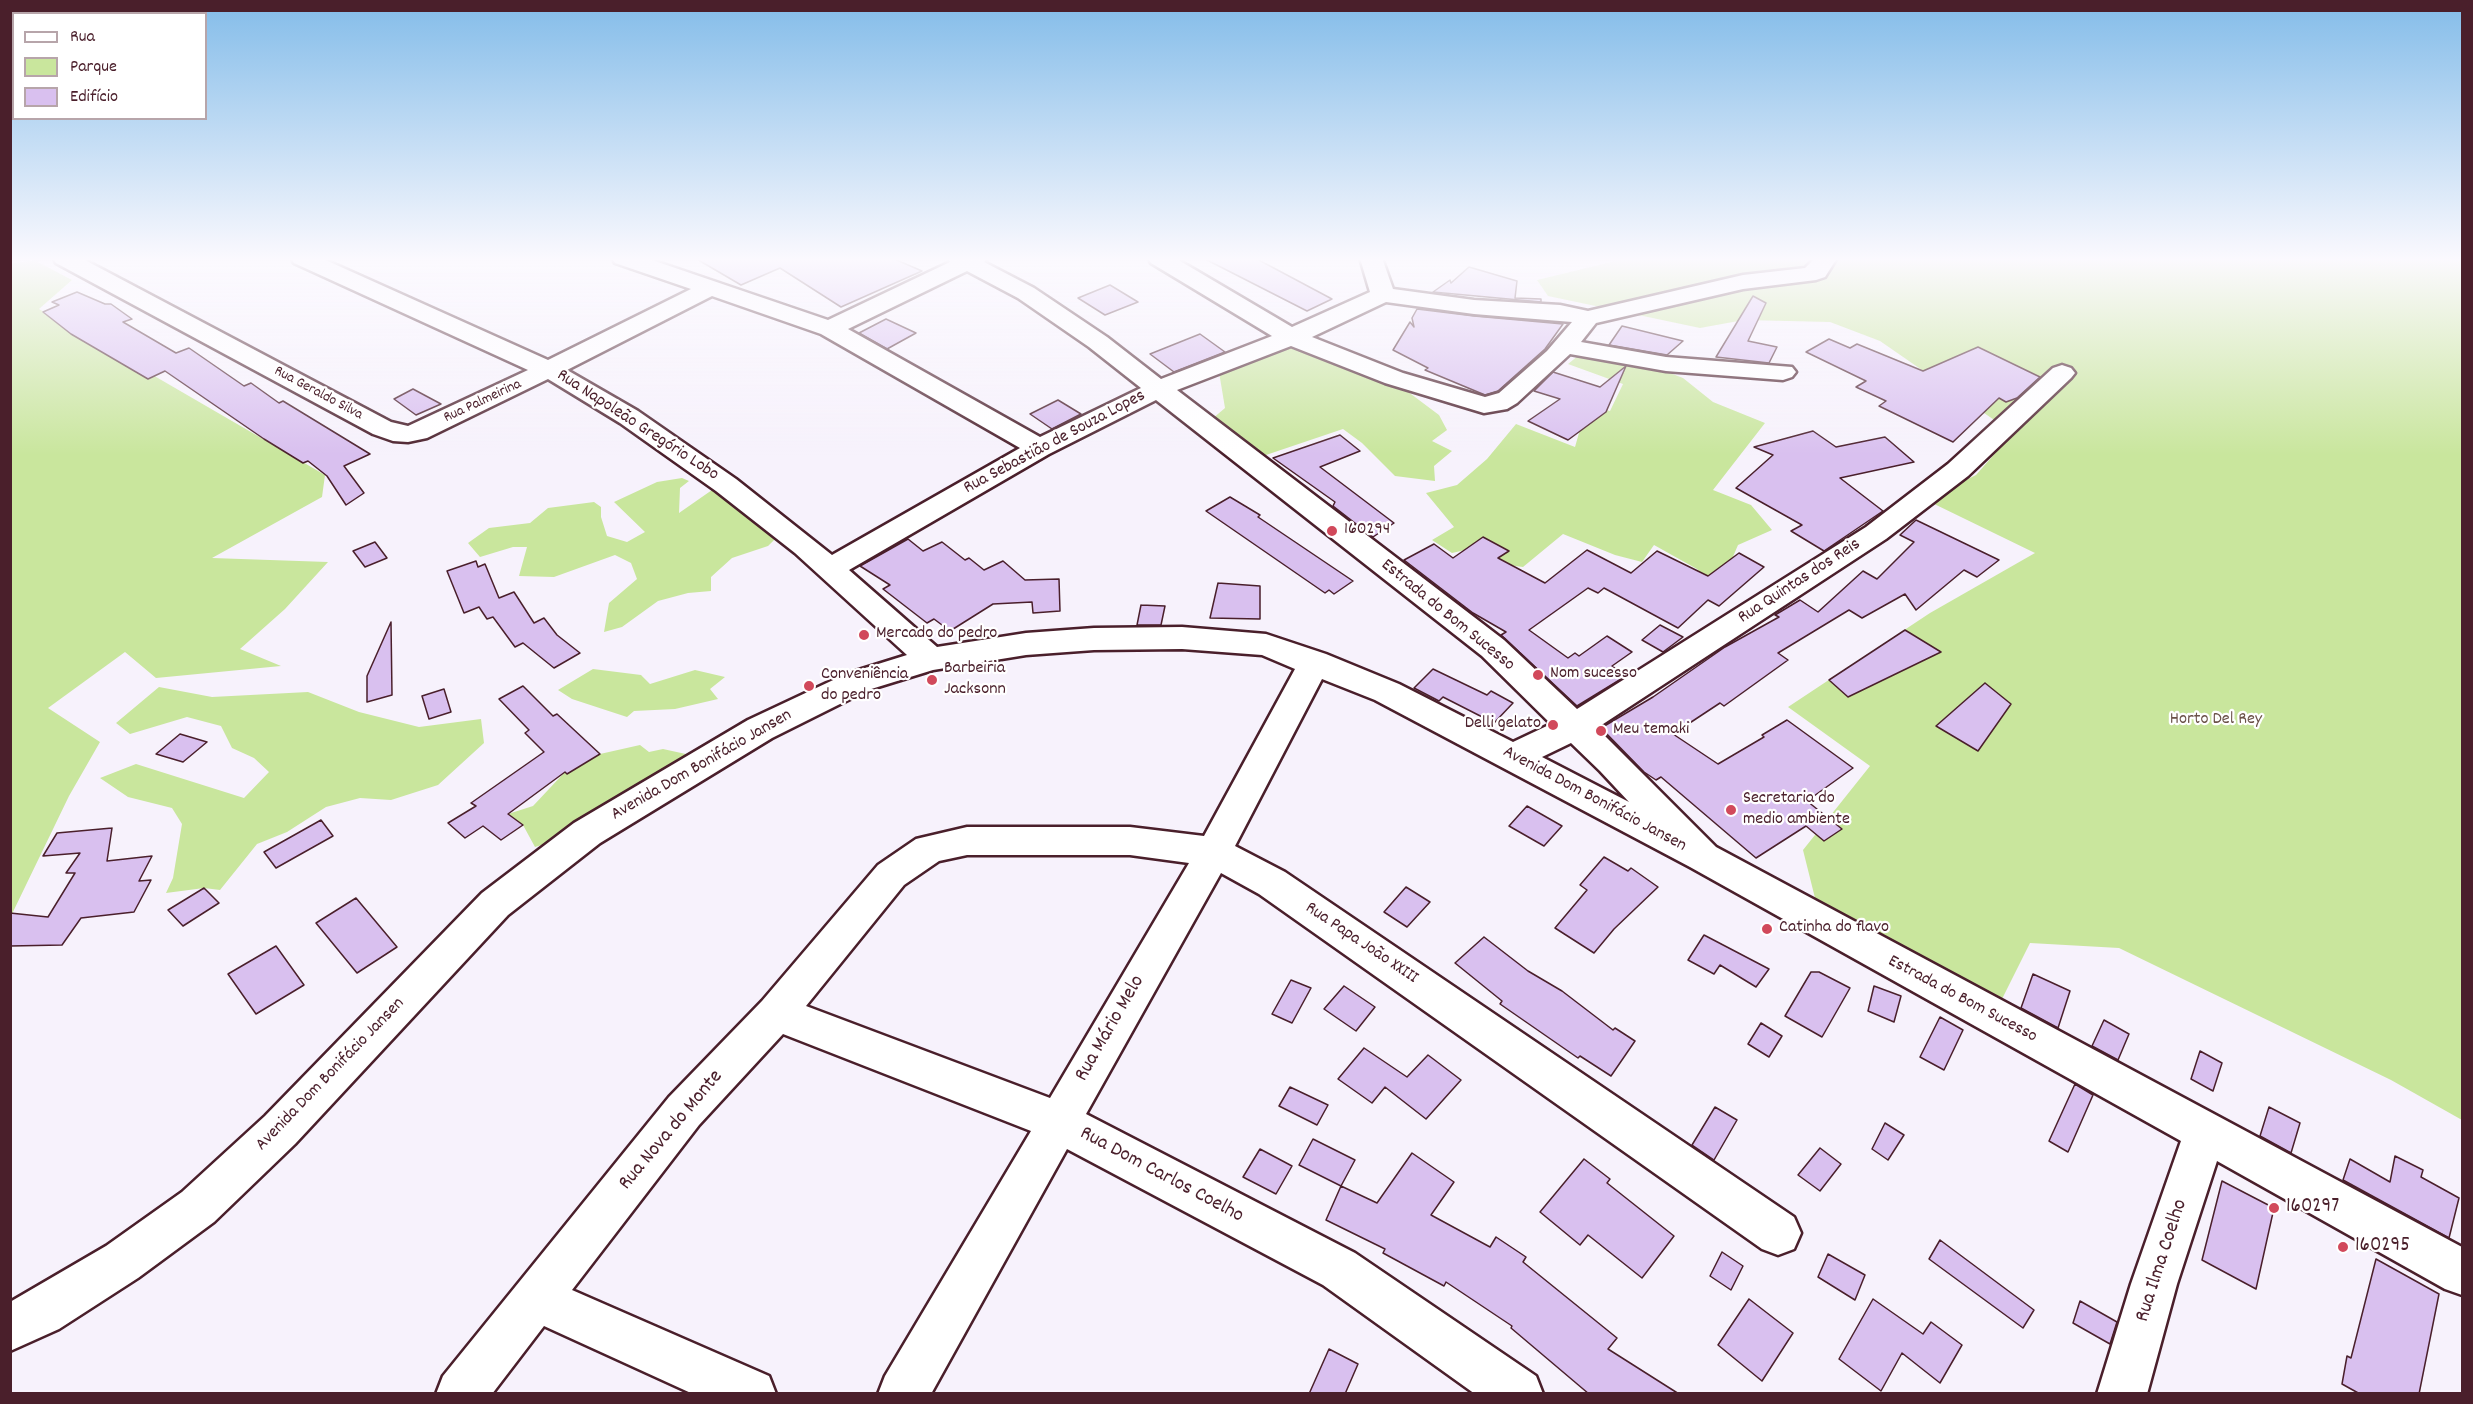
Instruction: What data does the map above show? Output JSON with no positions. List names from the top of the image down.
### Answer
{
  "streets": {
    "street": [
      "Rua Geraldo Silva",
      "Rua Palmeirina",
      "Rua Napoleão Gregório Lobo",
      "Rua Sebastião de Souza Lopes",
      "Rua Quintas dos Reis",
      "Estrada do Bom Sucesso",
      "Avenida Dom Bonifácio Jansen",
      "Rua Papa João XXIII",
      "Rua Mário Melo",
      "Rua Nova do Monte",
      "Rua Dom Carlos Coelho",
      "Rua Ilma Coelho"
    ]
  },
  "crossings": [
    ["Rua Geraldo Silva", "Rua Palmeirina"],
    ["Rua Palmeirina", "Rua Napoleão Gregório Lobo"],
    ["Rua Napoleão Gregório Lobo", "Rua Sebastião de Souza Lopes"],
    ["Rua Napoleão Gregório Lobo", "Avenida Dom Bonifácio Jansen"],
    ["Rua Sebastião de Souza Lopes", "Estrada do Bom Sucesso"],
    ["Rua Quintas dos Reis", "Estrada do Bom Sucesso"],
    ["Rua Quintas dos Reis", "Avenida Dom Bonifácio Jansen"],
    ["Estrada do Bom Sucesso", "Avenida Dom Bonifácio Jansen"],
    ["Estrada do Bom Sucesso", "Rua Ilma Coelho"],
    ["Avenida Dom Bonifácio Jansen", "Rua Mário Melo"],
    ["Rua Papa João XXIII", "Rua Mário Melo"],
    ["Rua Papa João XXIII", "Rua Nova do Monte"],
    ["Rua Mário Melo", "Rua Dom Carlos Coelho"],
    ["Rua Nova do Monte", "Rua Dom Carlos Coelho"]
  ],
  "parks": ["Horto Del Rey"],
  "places": [
    "160294",
    "Mercado do pedro",
    "Nom sucesso",
    "Barbeiria Jacksonn",
    "Conveniência do pedro",
    "Delli gelato",
    "Meu temaki",
    "Secretaria do medio ambiente",
    "Catinha do flavo",
    "160297",
    "160295"
  ],
  "legend": ["Rua", "Parque", "Edifício"]
}
